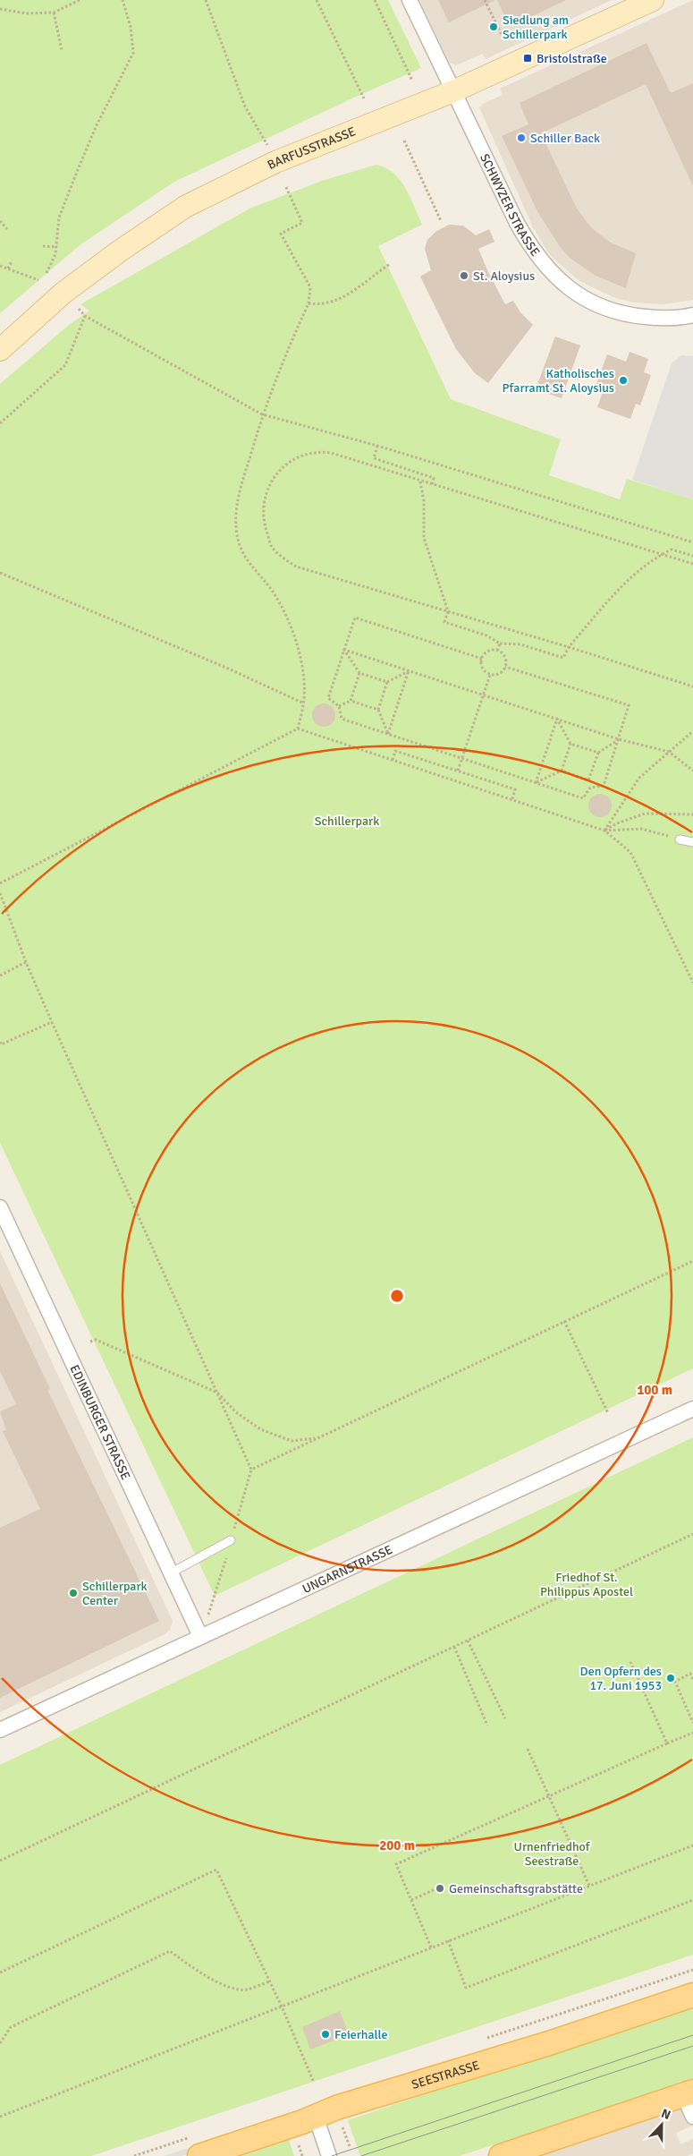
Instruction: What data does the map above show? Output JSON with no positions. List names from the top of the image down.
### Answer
{
  "streets": {
    "main road": ["BARFUSSTRASSE", "SEESTRASSE"],
    "street": ["SCHWYZER STRASSE", "EDINBURGER STRASSE", "UNGARNSTRASSE"]
  },
  "crossings": [
    ["BARFUSSTRASSE", "SCHWYZER STRASSE"],
    ["EDINBURGER STRASSE", "UNGARNSTRASSE"]
  ],
  "parks": ["Schillerpark", "Friedhof St. Philippus Apostel", "Urnenfriedhof Seestraße"],
  "places": {
    "other": [
      "Siedlung am Schillerpark",
      "Schiller Back",
      "St. Aloysius",
      "Katholisches Pfarramt St. Aloysius",
      "Schillerpark Center",
      "Den Opfern des 17. Juni 1953",
      "Gemeinschaftsgrabstätte",
      "Feierhalle"
    ],
    "transit": ["Bristolstraße"]
  },
  "north": "top",
  "rings": ["100 m", "200 m"]
}
